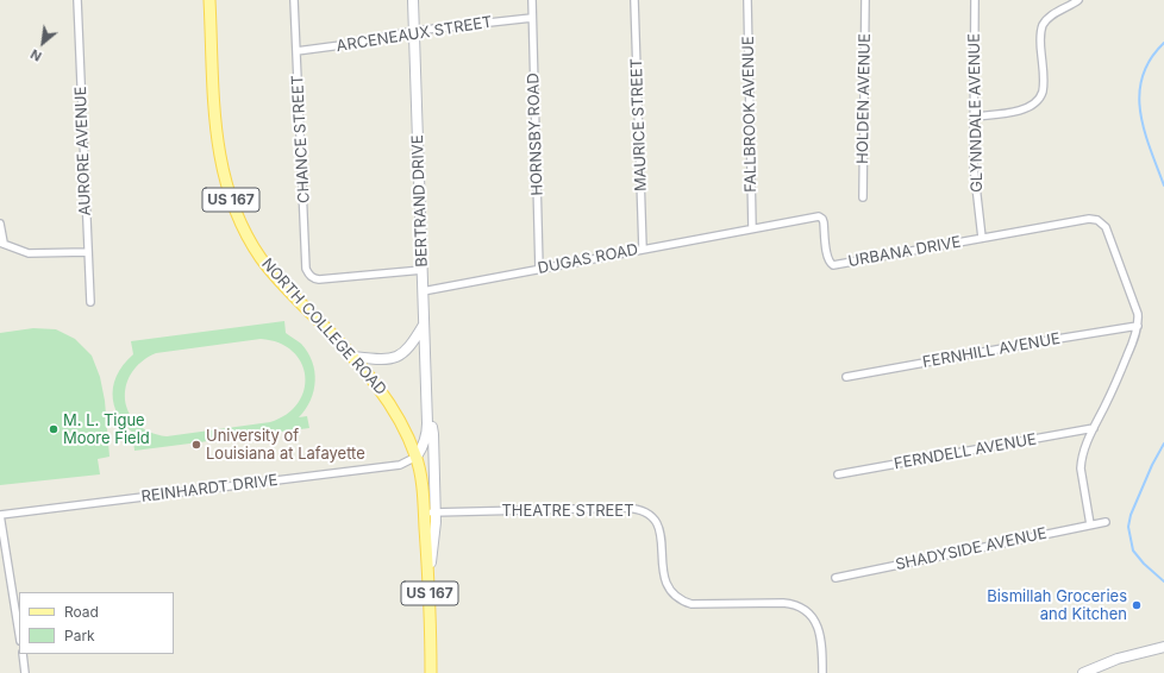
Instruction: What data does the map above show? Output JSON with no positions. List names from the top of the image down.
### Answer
{
  "streets": {
    "main road": ["US 167", "BERTRAND DRIVE", "NORTH COLLEGE ROAD"],
    "street": [
      "ARCENEAUX STREET",
      "HOLDEN AVENUE",
      "GLYNNDALE AVENUE",
      "FALLBROOK AVENUE",
      "MAURICE STREET",
      "HORNSBY ROAD",
      "CHANCE STREET",
      "AURORE AVENUE",
      "URBANA DRIVE",
      "DUGAS ROAD",
      "FERNHILL AVENUE",
      "FERNDELL AVENUE",
      "REINHARDT DRIVE",
      "THEATRE STREET",
      "SHADYSIDE AVENUE"
    ]
  },
  "crossings": [
    ["ARCENEAUX STREET", "HORNSBY ROAD"],
    ["ARCENEAUX STREET", "CHANCE STREET"],
    ["ARCENEAUX STREET", "BERTRAND DRIVE"],
    ["GLYNNDALE AVENUE", "URBANA DRIVE"],
    ["FALLBROOK AVENUE", "URBANA DRIVE"],
    ["FALLBROOK AVENUE", "DUGAS ROAD"],
    ["MAURICE STREET", "DUGAS ROAD"],
    ["HORNSBY ROAD", "DUGAS ROAD"],
    ["CHANCE STREET", "BERTRAND DRIVE"],
    ["BERTRAND DRIVE", "DUGAS ROAD"],
    ["BERTRAND DRIVE", "NORTH COLLEGE ROAD"],
    ["BERTRAND DRIVE", "REINHARDT DRIVE"],
    ["BERTRAND DRIVE", "THEATRE STREET"],
    ["URBANA DRIVE", "DUGAS ROAD"],
    ["NORTH COLLEGE ROAD", "REINHARDT DRIVE"]
  ],
  "places": ["M. L. Tigue Moore Field", "University of Louisiana at Lafayette", "Bismillah Groceries and Kitchen"],
  "legend": ["Road", "Park"],
  "north": "bottom left"
}
